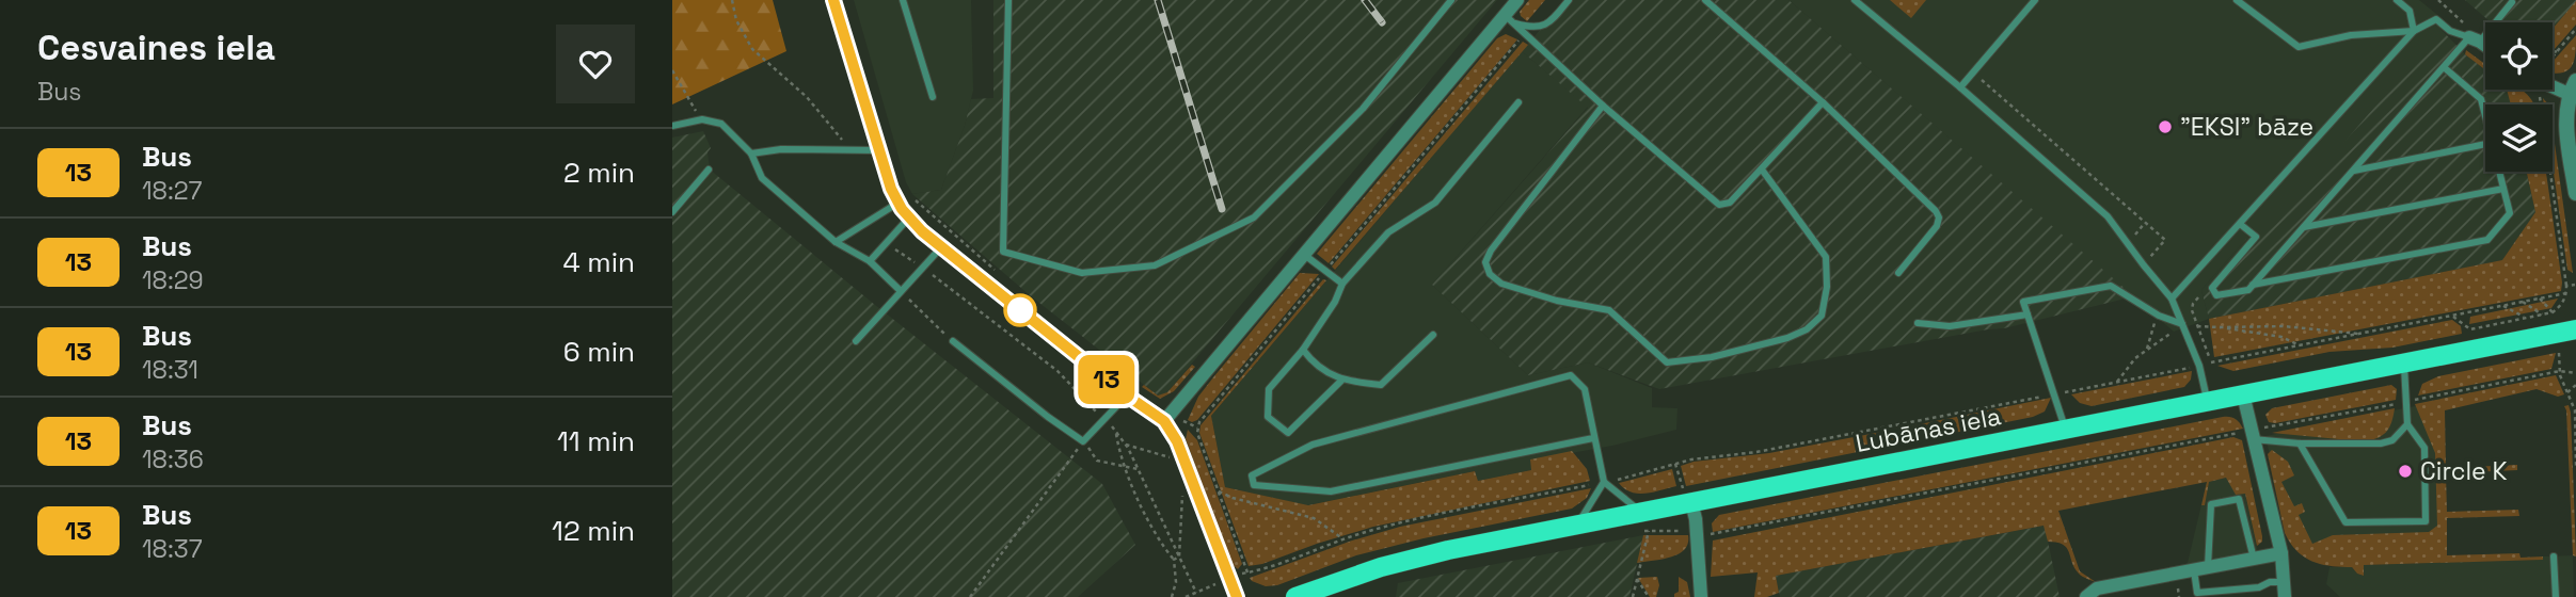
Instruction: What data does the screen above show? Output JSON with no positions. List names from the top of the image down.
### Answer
{
  "streets": {
    "main road": ["Lubānas iela"]
  },
  "places": ["\"EKSI\" bāze", "Circle K"],
  "lines": ["bus line 13"],
  "page": {
    "heading": ["Cesvaines iela", "Bus"],
    "on_map": "13",
    "list": [
      {
        "mark": "13",
        "name": "Bus",
        "note": "18:27",
        "value": "2 min"
      },
      {
        "mark": "13",
        "name": "Bus",
        "note": "18:29",
        "value": "4 min"
      },
      {
        "mark": "13",
        "name": "Bus",
        "note": "18:31",
        "value": "6 min"
      },
      {
        "mark": "13",
        "name": "Bus",
        "note": "18:36",
        "value": "11 min"
      },
      {
        "mark": "13",
        "name": "Bus",
        "note": "18:37",
        "value": "12 min"
      }
    ]
  }
}
